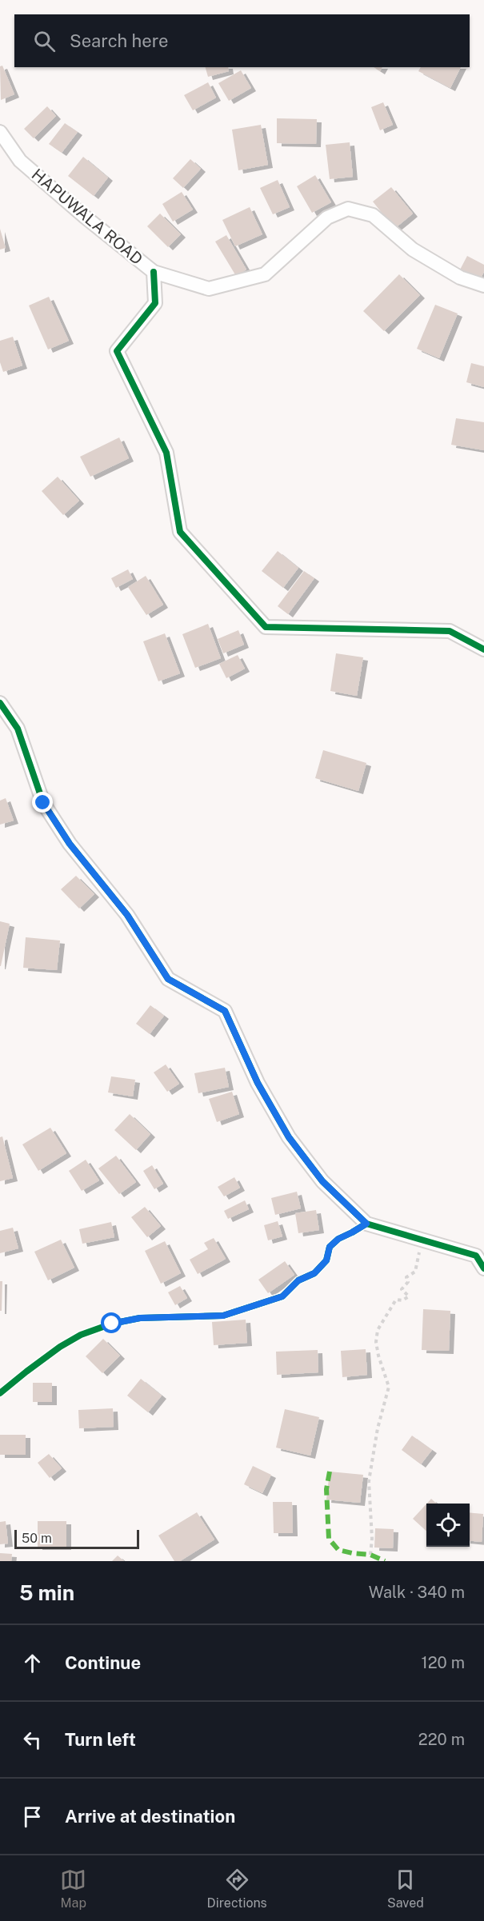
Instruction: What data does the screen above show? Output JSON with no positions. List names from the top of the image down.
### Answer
{
  "streets": {
    "street": ["HAPUWALA ROAD"]
  },
  "scale_bar": "50 m",
  "page": {
    "search": "Search here",
    "scale": "50 m",
    "heading": ["5 min", "Walk · 340 m"],
    "list": [
      ["Continue", "120 m"],
      ["Turn left", "220 m"],
      "Arrive at destination"
    ],
    "nav": ["Map", "Directions", "Saved"]
  }
}
